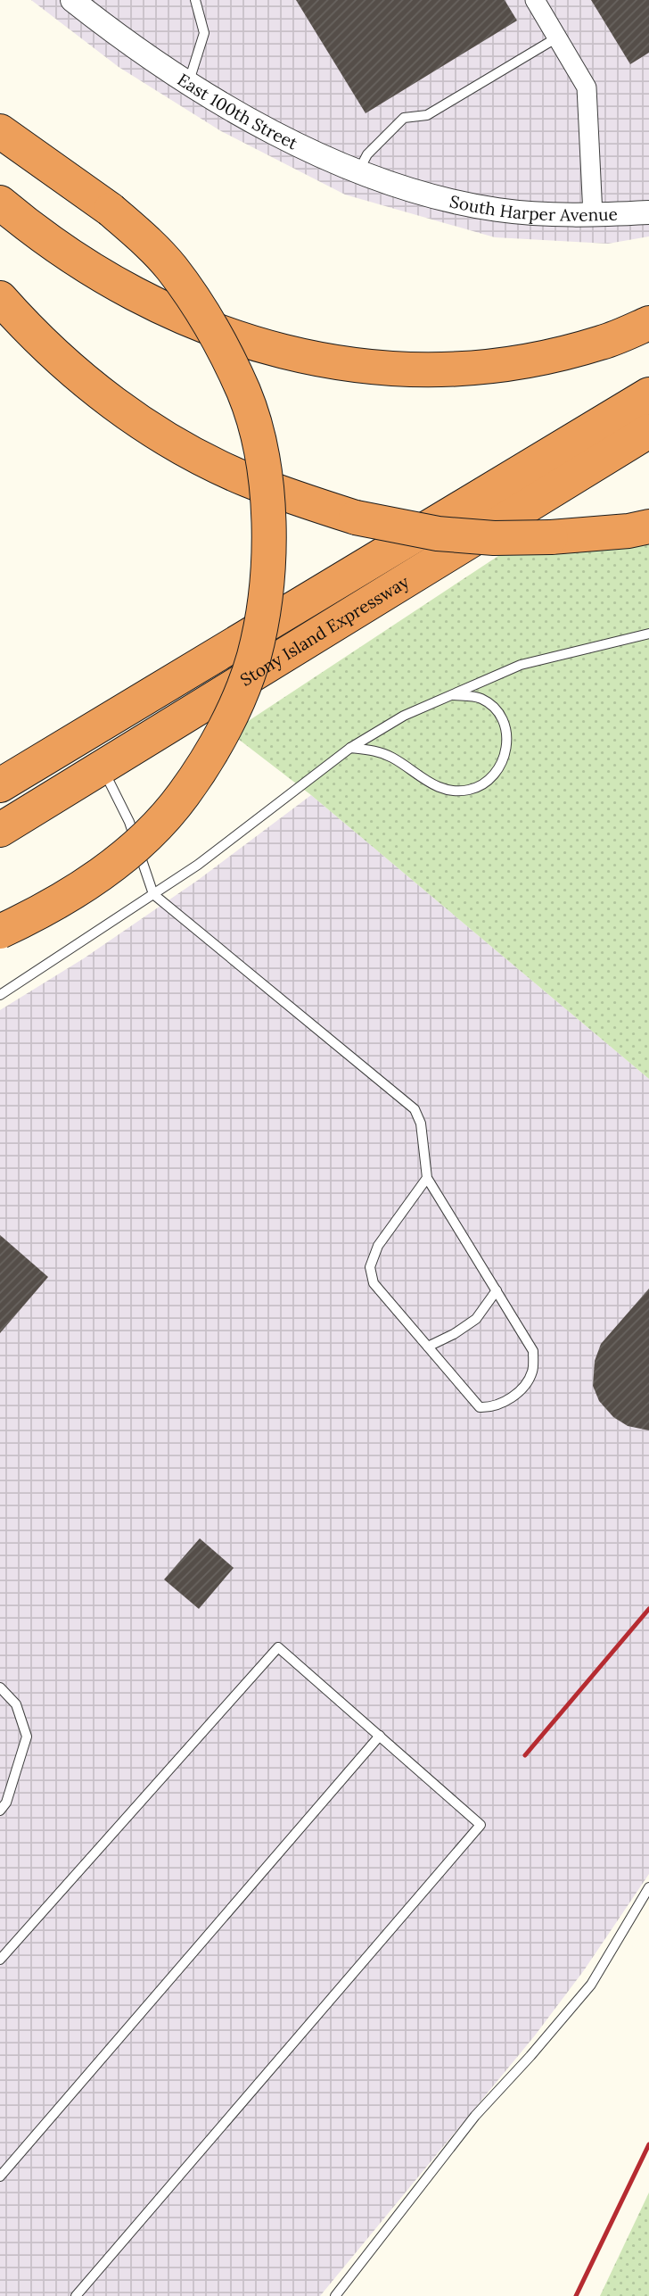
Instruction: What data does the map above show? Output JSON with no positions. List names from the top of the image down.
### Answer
{
  "streets": {
    "highway": ["Stony Island Expressway"],
    "street": ["East 100th Street", "South Harper Avenue"]
  },
  "crossings": [
    ["East 100th Street", "South Harper Avenue"]
  ]
}
